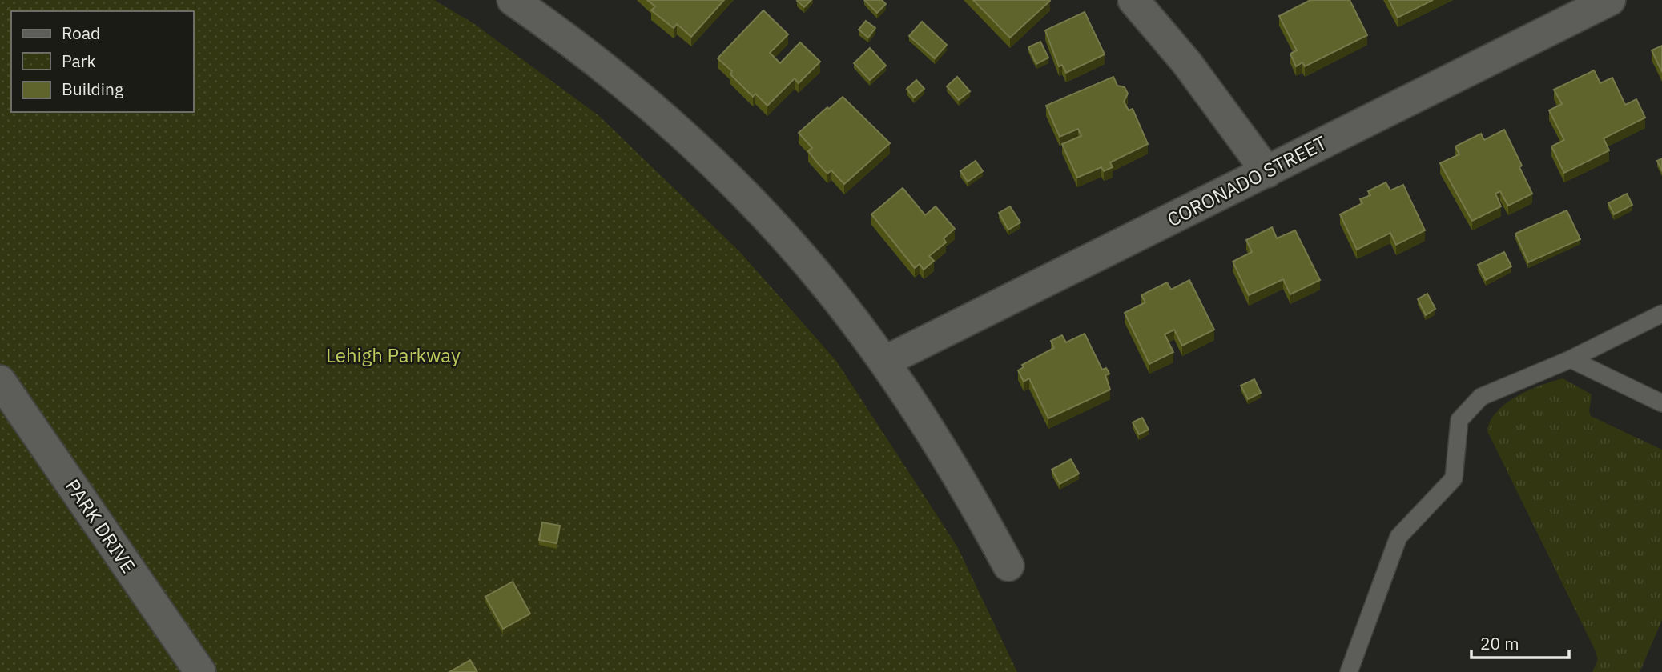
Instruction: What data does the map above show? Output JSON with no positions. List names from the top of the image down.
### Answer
{
  "streets": {
    "street": ["CORONADO STREET", "PARK DRIVE"]
  },
  "parks": ["Lehigh Parkway"],
  "legend": ["Road", "Park", "Building"],
  "scale_bar": "20 m"
}
